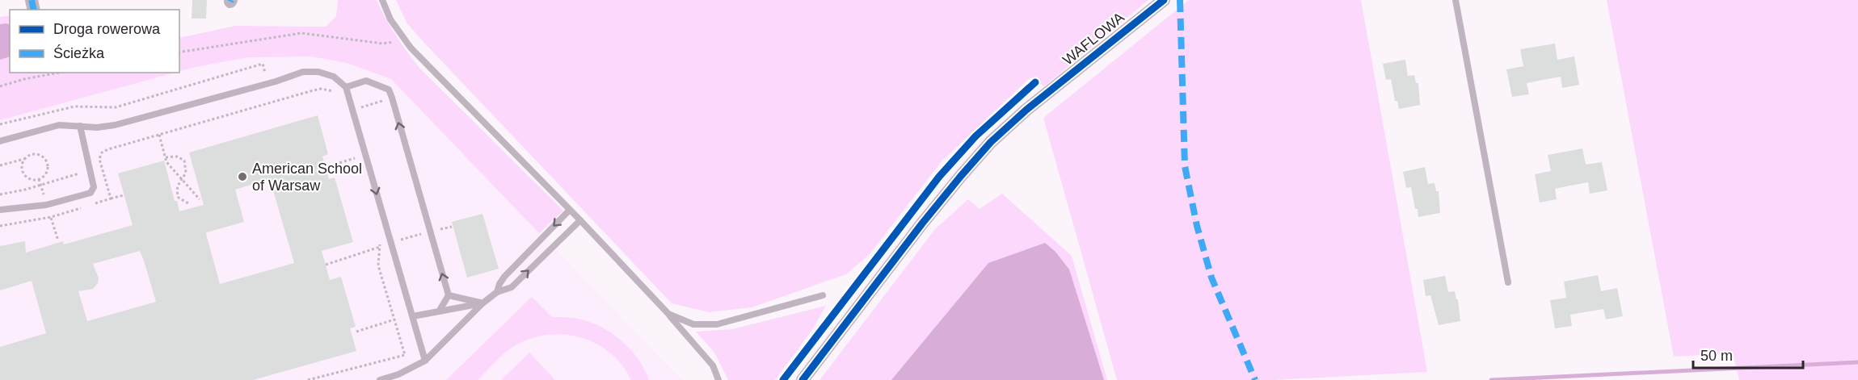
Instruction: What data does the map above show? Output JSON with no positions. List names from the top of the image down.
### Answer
{
  "streets": {
    "street": ["WAFLOWA"]
  },
  "places": ["American School of Warsaw"],
  "legend": ["Droga rowerowa", "Ścieżka"],
  "scale_bar": "50 m"
}
